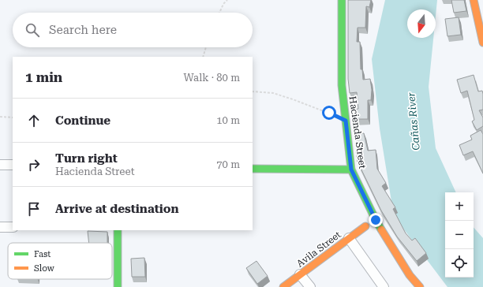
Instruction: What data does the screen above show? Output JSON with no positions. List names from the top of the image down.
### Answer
{
  "streets": {
    "street": ["Hacienda Street", "Avila Street"]
  },
  "water": ["Cañas River"],
  "legend": ["Fast", "Slow"],
  "north": "bottom",
  "page": {
    "search": "Search here",
    "heading": ["1 min", "Walk · 80 m"],
    "list": [
      ["Continue", "10 m"],
      ["Turn right", "Hacienda Street", "70 m"],
      "Arrive at destination"
    ],
    "map_buttons": ["+", "−"]
  }
}
